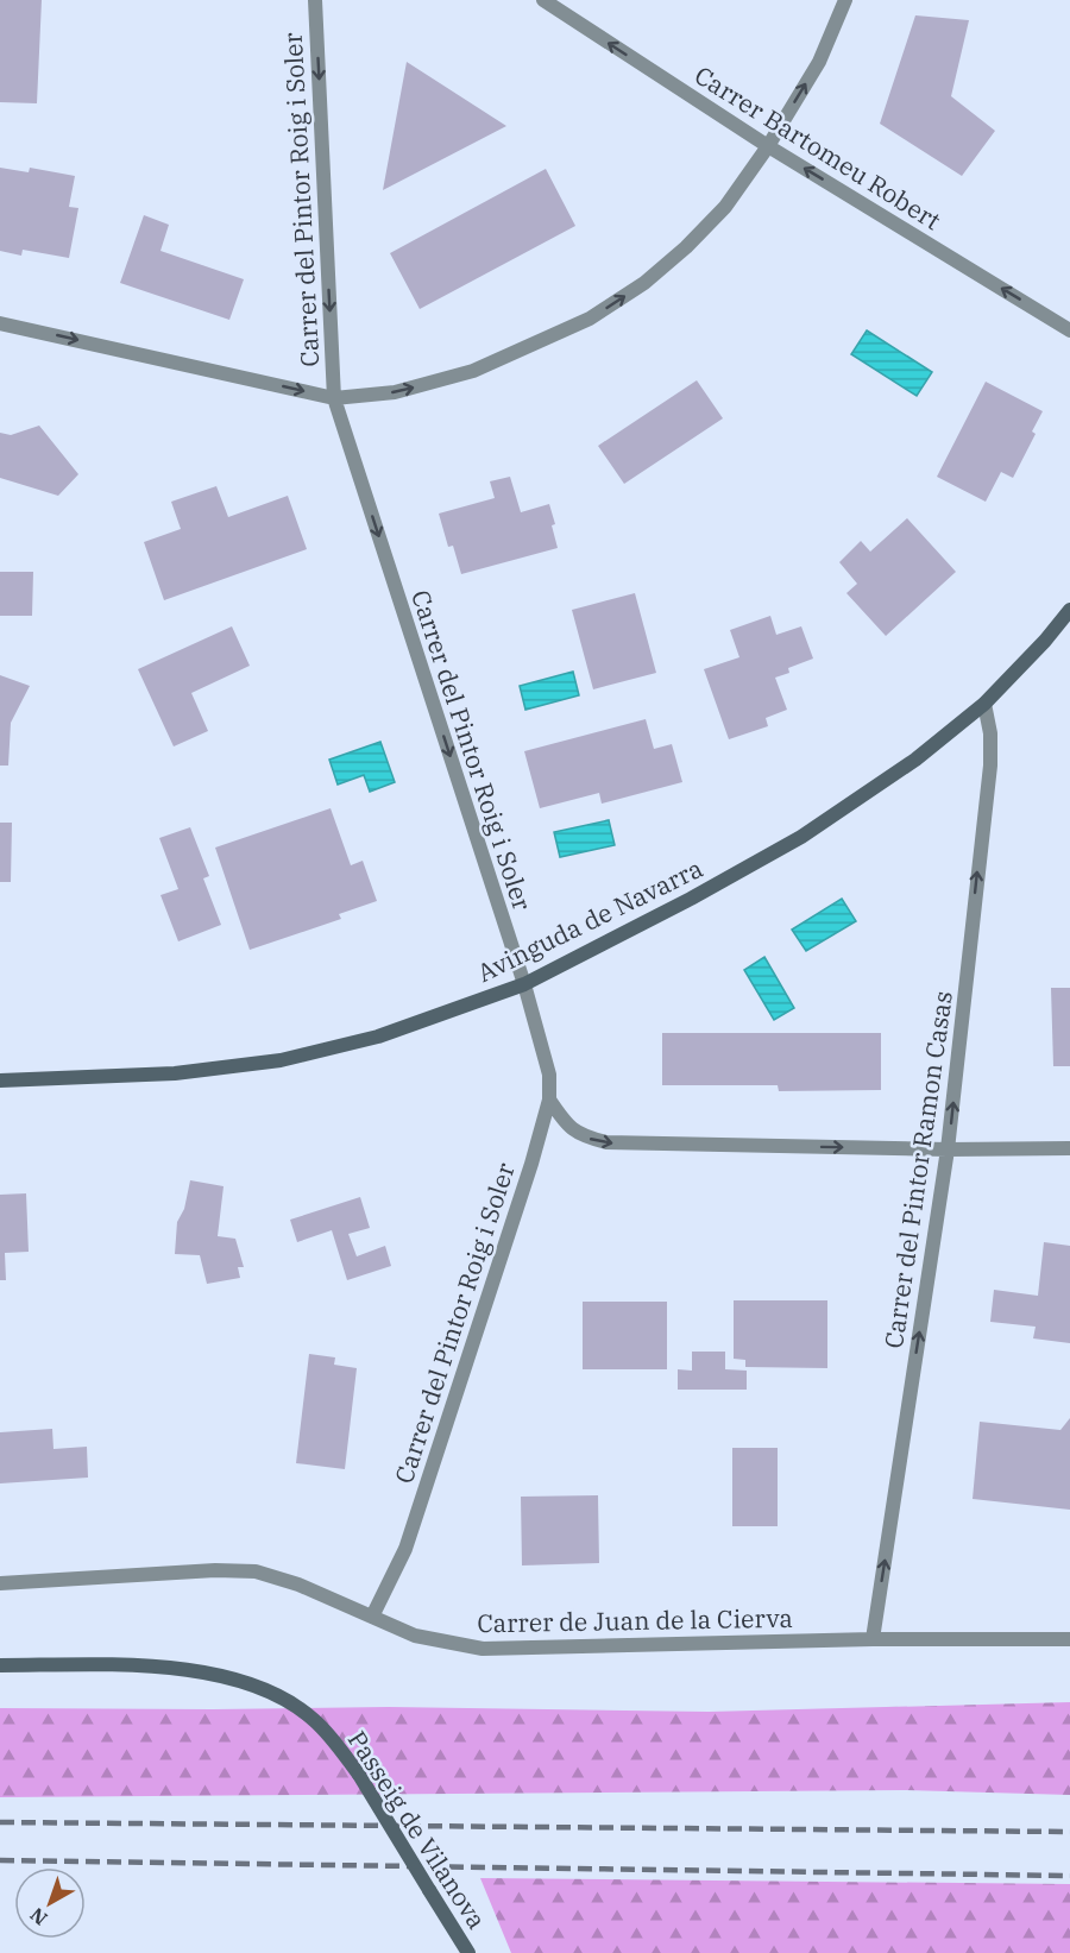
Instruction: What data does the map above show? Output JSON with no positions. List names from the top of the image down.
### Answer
{
  "streets": {
    "street": [
      "Carrer Bartomeu Robert",
      "Carrer del Pintor Roig i Soler",
      "Avinguda de Navarra",
      "Carrer del Pintor Ramon Casas",
      "Carrer de Juan de la Cierva",
      "Passeig de Vilanova"
    ]
  },
  "crossings": [
    ["Carrer del Pintor Roig i Soler", "Avinguda de Navarra"],
    ["Carrer del Pintor Roig i Soler", "Carrer de Juan de la Cierva"],
    ["Avinguda de Navarra", "Carrer del Pintor Ramon Casas"],
    ["Carrer del Pintor Ramon Casas", "Carrer de Juan de la Cierva"]
  ],
  "one_way": ["Carrer Bartomeu Robert", "Carrer del Pintor Roig i Soler", "Carrer del Pintor Ramon Casas"],
  "north": "bottom left"
}
